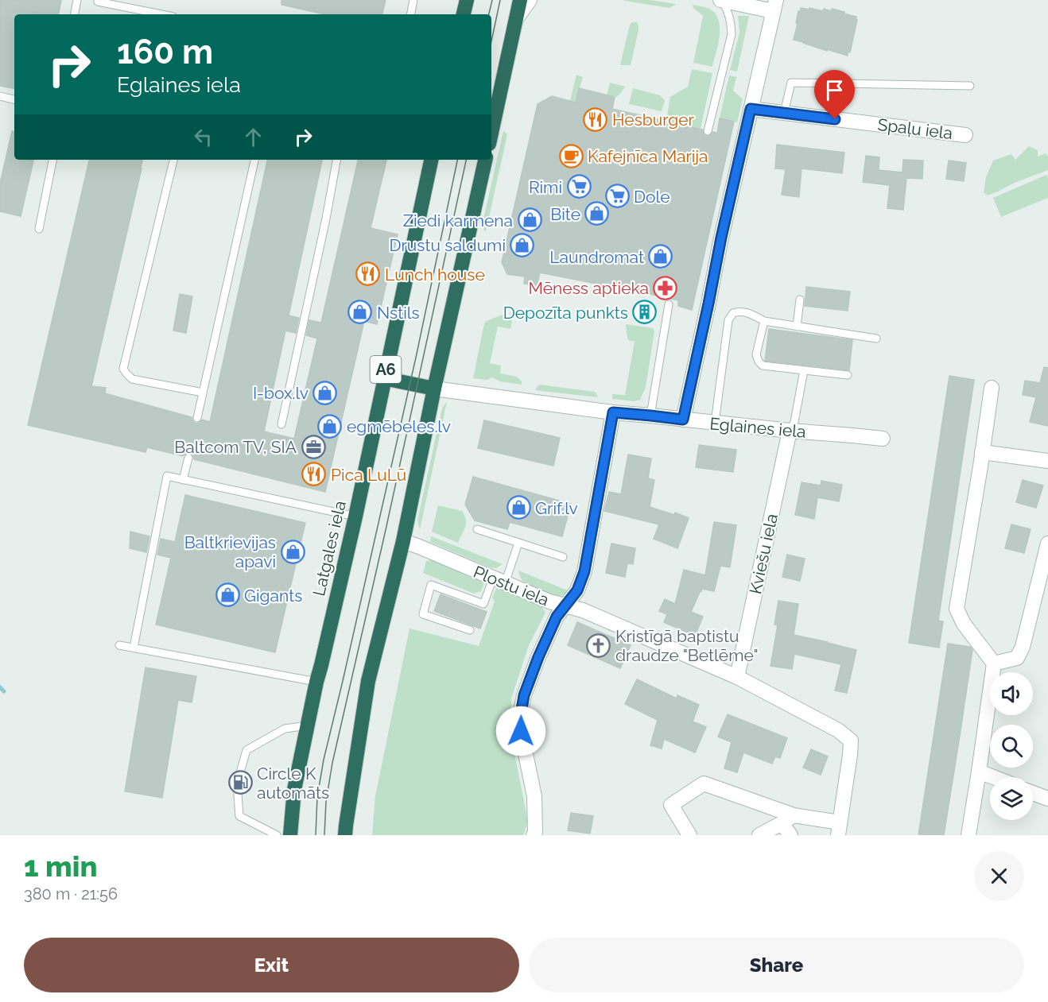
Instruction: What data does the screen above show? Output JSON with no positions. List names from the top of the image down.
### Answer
{
  "streets": {
    "highway": ["A6", "Latgales iela"],
    "street": [
      "Spaļu iela",
      "Eglaines iela",
      "Kviešu iela",
      "Plostu iela"
    ]
  },
  "crossings": [
    ["Eglaines iela", "Kviešu iela"],
    ["Kviešu iela", "Plostu iela"]
  ],
  "places": {
    "restaurant": ["Hesburger", "Lunch house", "Pica LuLū"],
    "cafe": ["Kafejnīca Marija"],
    "supermarket": ["Rimi", "Dole"],
    "shop": [
      "Bite",
      "Ziedi karmena",
      "Drustu saldumi",
      "Laundromat",
      "Nstils",
      "I-box.lv",
      "egmēbeles.lv",
      "Grif.lv",
      "Baltkrievijas apavi",
      "Gigants"
    ],
    "pharmacy": ["Mēness aptieka"],
    "building": ["Depozīta punkts"],
    "office": ["Baltcom TV, SIA"],
    "church": ["Kristīgā baptistu draudze \"Betlēme\""],
    "fuel station": ["Circle K automāts"]
  },
  "page": {
    "turn": ["160 m", "Eglaines iela"],
    "heading": ["1 min", "380 m · 21:56"],
    "buttons": ["Exit", "Share"]
  }
}
